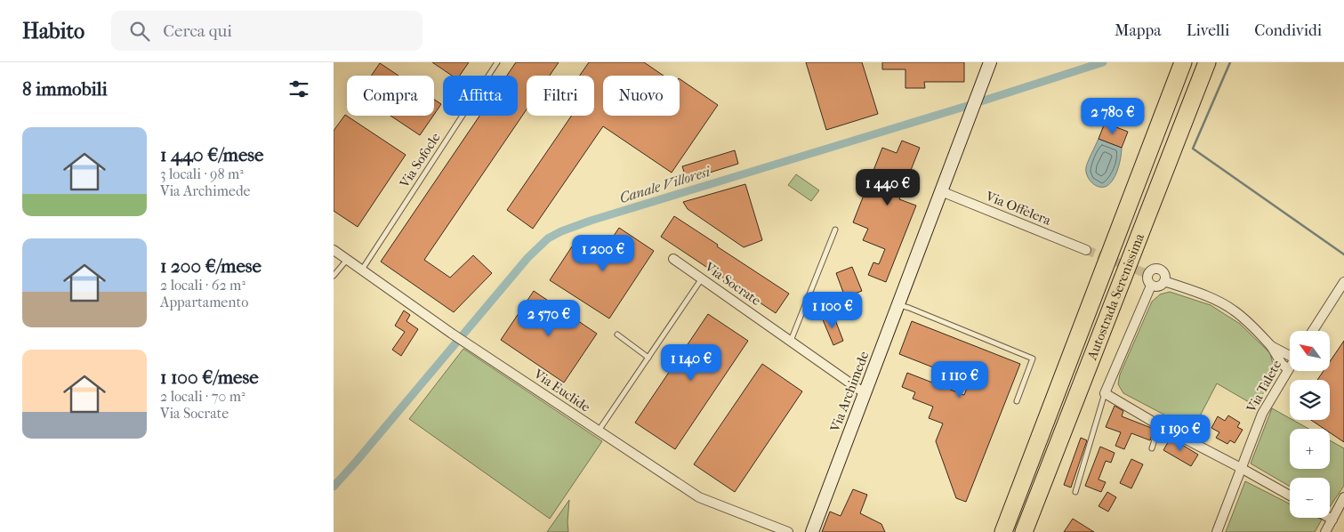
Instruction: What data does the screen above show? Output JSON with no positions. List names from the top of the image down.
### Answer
{
  "streets": {
    "highway": ["Autostrada Serenissima"],
    "street": [
      "Via Offelera",
      "Via Socrate",
      "Via Talete",
      "Via Euclide",
      "Via Archimede"
    ],
    "lane": ["Via Sofocle"]
  },
  "crossings": [
    ["Via Sofocle", "Via Euclide"],
    ["Via Offelera", "Via Archimede"],
    ["Via Socrate", "Via Archimede"]
  ],
  "water": ["Canale Villoresi"],
  "north": "top left",
  "page": {
    "header": "Habito",
    "search": "Cerca qui",
    "nav": ["Mappa", "Livelli", "Condividi"],
    "heading": "8 immobili",
    "chip": [
      "Compra",
      "Affitta",
      "Filtri",
      "Nuovo"
    ],
    "price": [
      "2 780 €",
      "1 440 €",
      "1 200 €",
      "1 100 €",
      "2 570 €",
      "1 140 €",
      "1 110 €",
      "1 190 €"
    ],
    "list": [
      {
        "name": "1 440 €/mese",
        "note": "3 locali · 98 m² · Via Archimede"
      },
      {
        "name": "1 200 €/mese",
        "note": "2 locali · 62 m² · Appartamento"
      },
      {
        "name": "1 100 €/mese",
        "note": "2 locali · 70 m² · Via Socrate"
      }
    ],
    "map_buttons": ["+", "−"]
  }
}
